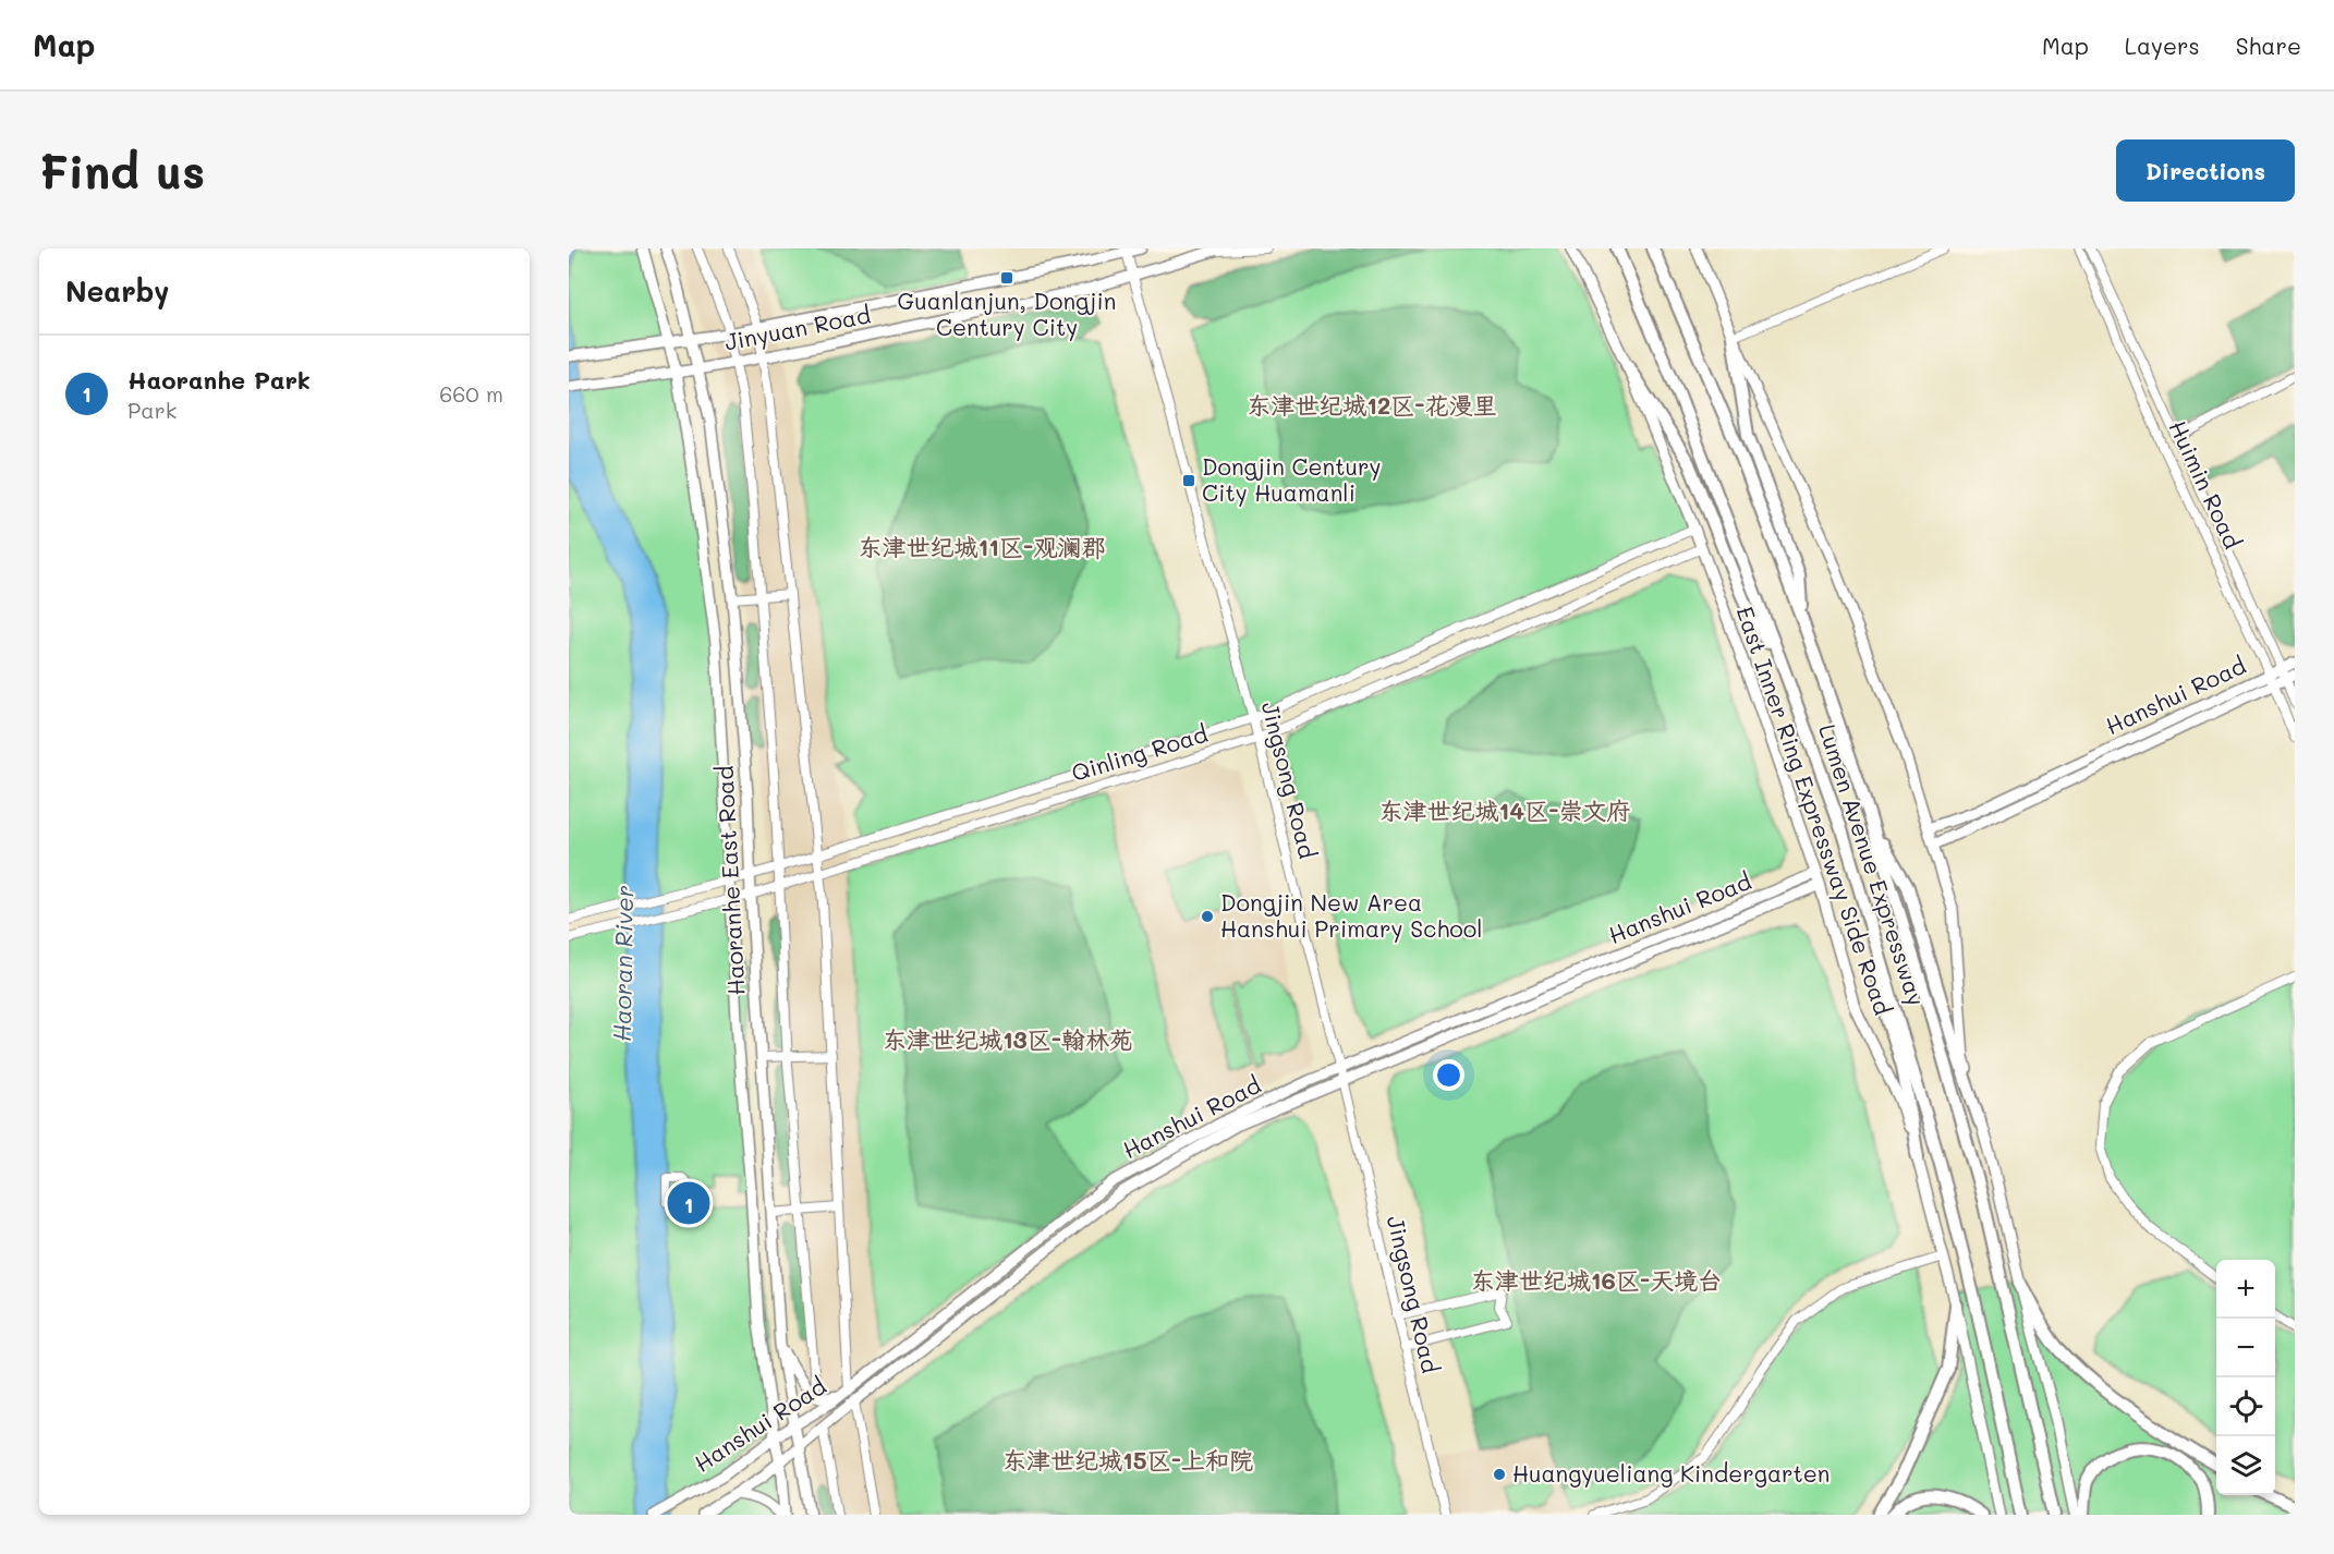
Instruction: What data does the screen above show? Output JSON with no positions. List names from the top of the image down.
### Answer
{
  "streets": {
    "highway": ["Lumen Avenue Expressway"],
    "main road": [
      "Jinyuan Road",
      "Hanshui Road",
      "East Inner Ring Expressway Side Road",
      "Haoranhe East Road"
    ],
    "street": ["Huimin Road", "Qinling Road", "Jingsong Road"]
  },
  "crossings": [
    ["Jinyuan Road", "Jingsong Road"],
    ["Jinyuan Road", "Haoranhe East Road"],
    ["Huimin Road", "Hanshui Road"],
    ["Hanshui Road", "Jingsong Road"],
    ["Hanshui Road", "East Inner Ring Expressway Side Road"],
    ["Hanshui Road", "Haoranhe East Road"],
    ["Qinling Road", "Jingsong Road"],
    ["Qinling Road", "East Inner Ring Expressway Side Road"],
    ["Qinling Road", "Haoranhe East Road"]
  ],
  "districts": [
    "东津世纪城12区-花漫里",
    "东津世纪城11区-观澜郡",
    "东津世纪城14区-崇文府",
    "东津世纪城13区-翰林苑",
    "东津世纪城16区-天境台",
    "东津世纪城15区-上和院"
  ],
  "water": ["Haoran River"],
  "places": {
    "transit": ["Guanlanjun, Dongjin Century City", "Dongjin Century City Huamanli"],
    "other": ["Dongjin New Area Hanshui Primary School", "Huangyueliang Kindergarten"]
  },
  "page": {
    "header": "Map",
    "nav": ["Map", "Layers", "Share"],
    "buttons": "Directions",
    "title": "Find us",
    "heading": "Nearby",
    "list": [
      {
        "mark": "1",
        "name": "Haoranhe Park",
        "note": "Park",
        "value": "660 m"
      }
    ],
    "pins": "1",
    "map_buttons": ["+", "−"]
  }
}
